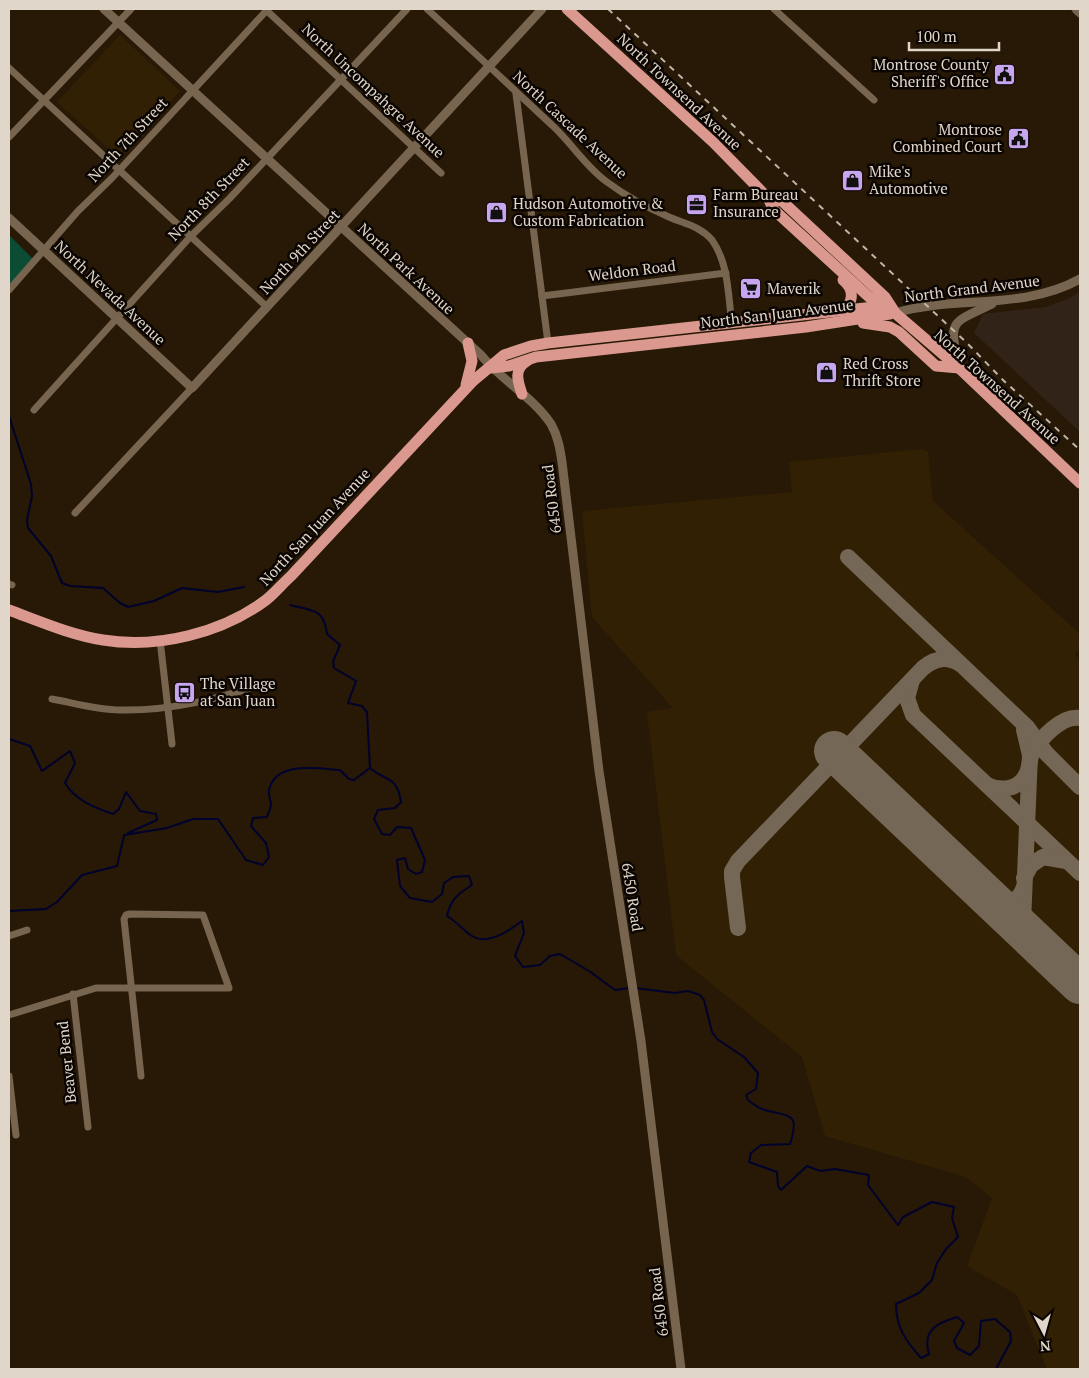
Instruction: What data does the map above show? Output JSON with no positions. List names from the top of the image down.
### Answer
{
  "streets": {
    "highway": ["North Townsend Avenue", "North San Juan Avenue"],
    "street": [
      "North Uncompahgre Avenue",
      "North Cascade Avenue",
      "North 7th Street",
      "North 8th Street",
      "North 9th Street",
      "North Park Avenue",
      "Weldon Road",
      "North Grand Avenue",
      "North Nevada Avenue",
      "6450 Road",
      "Beaver Bend"
    ]
  },
  "crossings": [
    ["North Uncompahgre Avenue", "North 7th Street"],
    ["North Uncompahgre Avenue", "North 8th Street"],
    ["North Uncompahgre Avenue", "North 9th Street"],
    ["North Townsend Avenue", "North Grand Avenue"],
    ["North Townsend Avenue", "North San Juan Avenue"],
    ["North Cascade Avenue", "North 9th Street"],
    ["North Cascade Avenue", "Weldon Road"],
    ["North Cascade Avenue", "North San Juan Avenue"],
    ["North 7th Street", "North Park Avenue"],
    ["North 7th Street", "North Nevada Avenue"],
    ["North 8th Street", "North Park Avenue"],
    ["North 8th Street", "North Nevada Avenue"],
    ["North 9th Street", "North Park Avenue"],
    ["North 9th Street", "North Nevada Avenue"],
    ["North Park Avenue", "North San Juan Avenue"],
    ["North Park Avenue", "6450 Road"],
    ["North Grand Avenue", "North San Juan Avenue"]
  ],
  "places": {
    "public building": ["Montrose County Sheriff's Office", "Montrose Combined Court"],
    "shop": ["Mike's Automotive", "Hudson Automotive & Custom Fabrication", "Red Cross Thrift Store"],
    "office": ["Farm Bureau Insurance"],
    "supermarket": ["Maverik"],
    "bus stop": ["The Village at San Juan"]
  },
  "scale_bar": "100 m",
  "north": "bottom"
}
